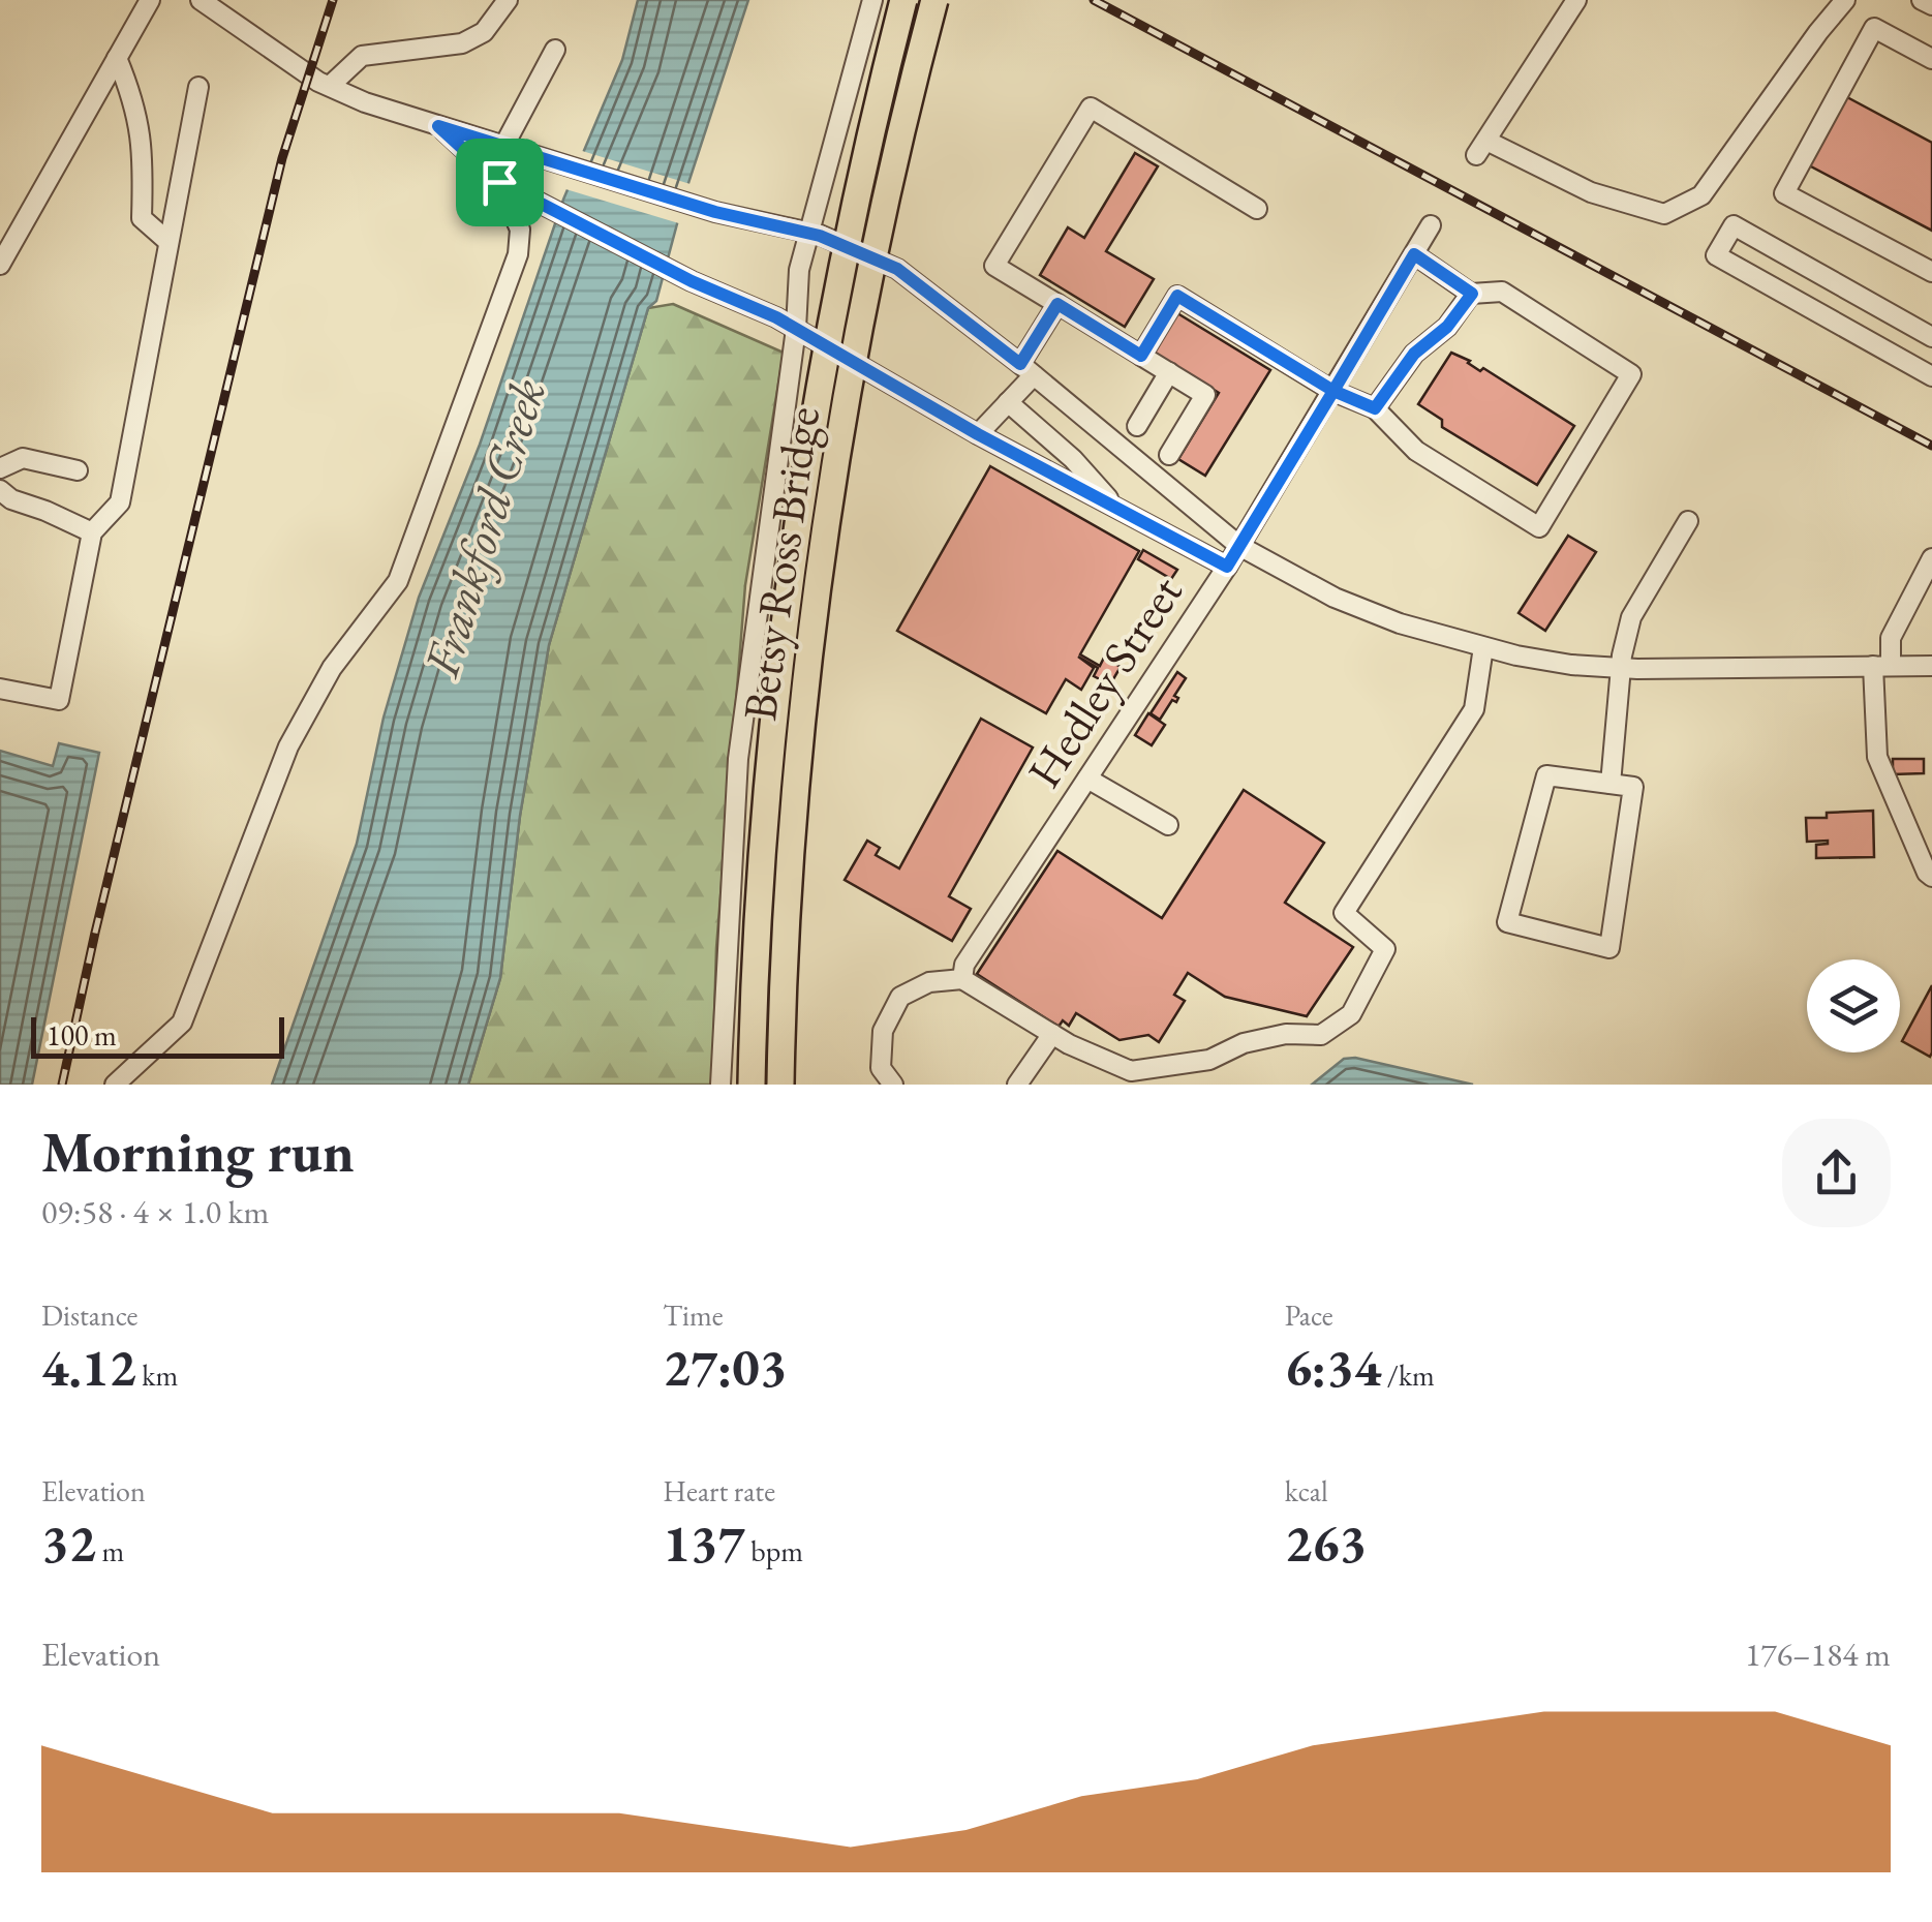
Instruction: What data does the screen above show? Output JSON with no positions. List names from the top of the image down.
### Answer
{
  "streets": {
    "highway": ["Betsy Ross Bridge"],
    "street": ["Hedley Street"]
  },
  "water": ["Frankford Creek"],
  "scale_bar": "100 m",
  "page": {
    "scale": "100 m",
    "heading": ["Morning run", "09:58 · 4 × 1.0 km"],
    "stats": [
      ["Distance", "4.12 km"],
      ["Time", "27:03"],
      ["Pace", "6:34 /km"],
      ["Elevation", "32 m"],
      ["Heart rate", "137 bpm"],
      ["kcal", "263"]
    ],
    "chart": ["Elevation", "176–184 m"]
  }
}
